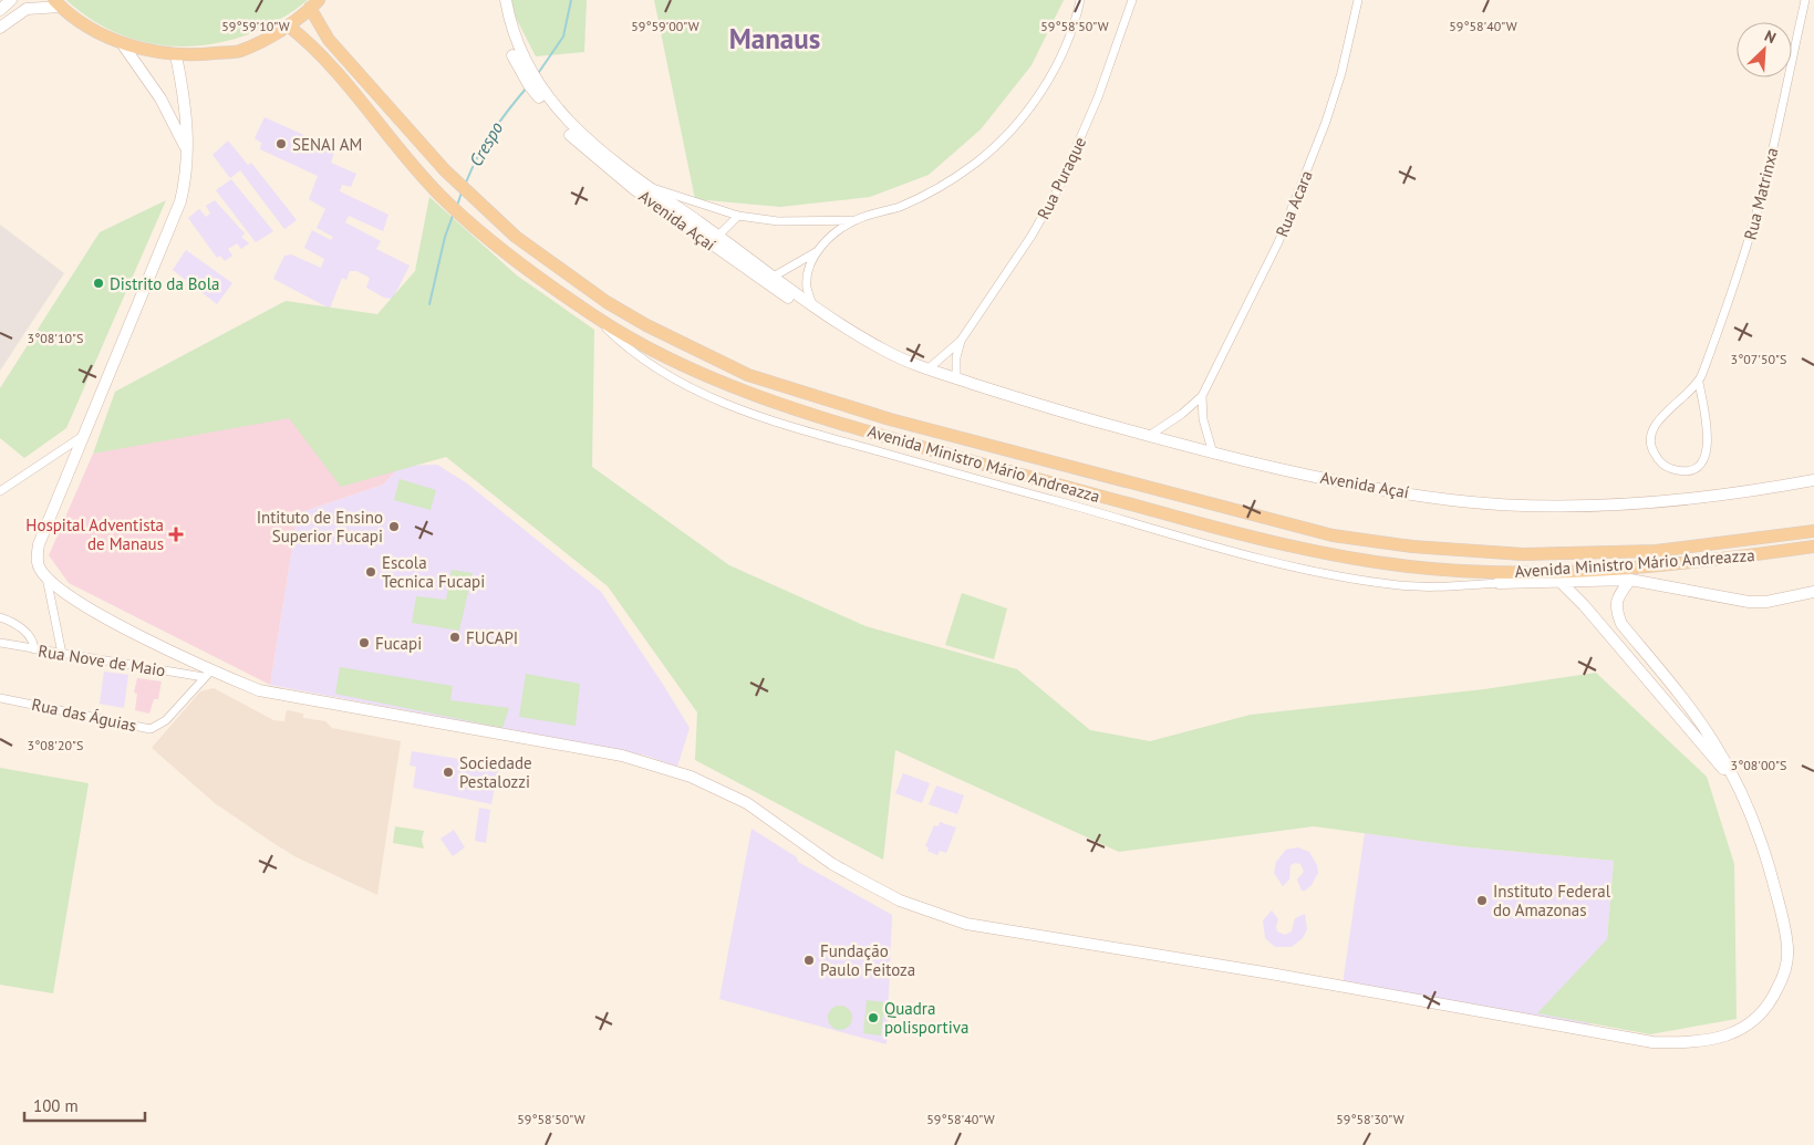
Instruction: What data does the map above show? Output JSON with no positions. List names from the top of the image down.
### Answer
{
  "streets": {
    "main road": ["Avenida Ministro Mário Andreazza"],
    "street": [
      "Rua Puraque",
      "Rua Matrinxa",
      "Rua Acara",
      "Avenida Açaí",
      "Rua Nove de Maio",
      "Rua das Águias"
    ]
  },
  "crossings": [
    ["Rua Puraque", "Avenida Açaí"],
    ["Rua Acara", "Avenida Açaí"],
    ["Rua Nove de Maio", "Rua das Águias"]
  ],
  "districts": ["Manaus"],
  "water": ["Crespo"],
  "places": {
    "other": [
      "SENAI AM",
      "Distrito da Bola",
      "Intituto de Ensino Superior Fucapi",
      "Escola Tecnica Fucapi",
      "FUCAPI",
      "Fucapi",
      "Sociedade Pestalozzi",
      "Instituto Federal do Amazonas",
      "Fundação Paulo Feitoza",
      "Quadra polisportiva"
    ],
    "health": ["Hospital Adventista de Manaus"]
  },
  "scale_bar": "100 m",
  "north": "top right",
  "coordinates": [
    "59°59'10\"W",
    "59°59'00\"W",
    "59°58'50\"W",
    "59°58'40\"W",
    "3°08'10\"S",
    "3°07'50\"S",
    "3°08'20\"S",
    "3°08'00\"S",
    "59°58'30\"W"
  ]
}
